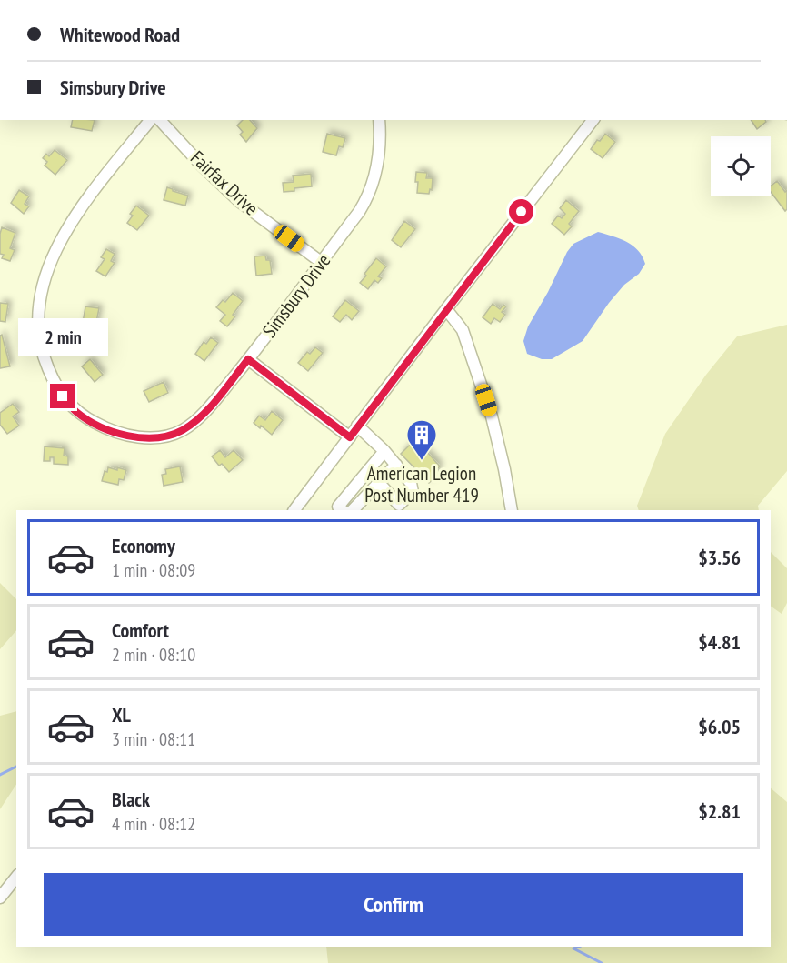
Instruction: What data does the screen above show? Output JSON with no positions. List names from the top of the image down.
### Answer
{
  "streets": {
    "street": ["Fairfax Drive", "Simsbury Drive"]
  },
  "crossings": [
    ["Fairfax Drive", "Simsbury Drive"]
  ],
  "places": {
    "building": ["American Legion Post Number 419"]
  },
  "page": {
    "banner": ["Whitewood Road", "Simsbury Drive"],
    "bubble": "2 min",
    "list": [
      {
        "name": "Economy",
        "note": "1 min · 08:09",
        "value": "$3.56"
      },
      {
        "name": "Comfort",
        "note": "2 min · 08:10",
        "value": "$4.81"
      },
      {
        "name": "XL",
        "note": "3 min · 08:11",
        "value": "$6.05"
      },
      {
        "name": "Black",
        "note": "4 min · 08:12",
        "value": "$2.81"
      }
    ],
    "buttons": "Confirm"
  }
}
